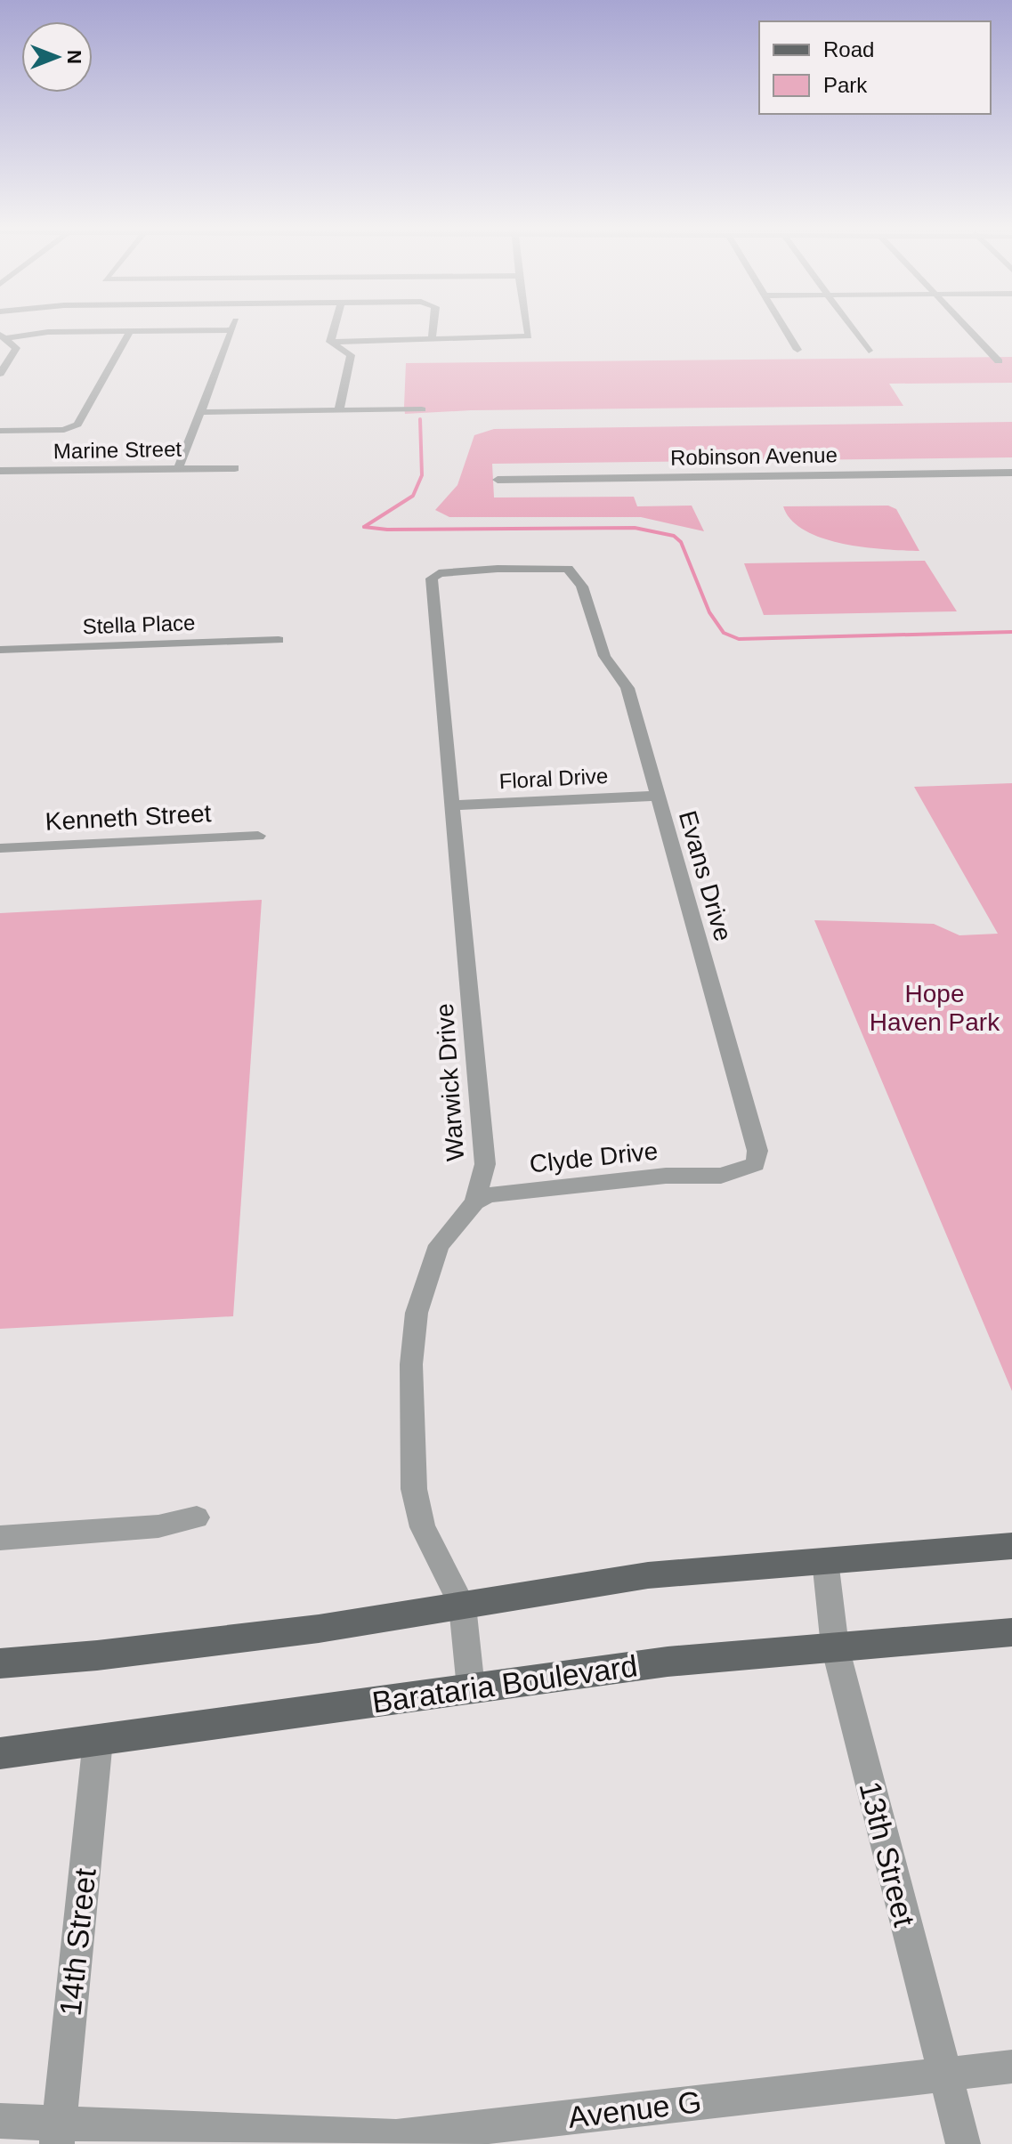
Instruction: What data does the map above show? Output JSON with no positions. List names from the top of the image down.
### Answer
{
  "streets": {
    "main road": ["Barataria Boulevard"],
    "street": [
      "Marine Street",
      "Robinson Avenue",
      "Stella Place",
      "Floral Drive",
      "Kenneth Street",
      "Evans Drive",
      "Warwick Drive",
      "Clyde Drive",
      "13th Street",
      "14th Street",
      "Avenue G"
    ]
  },
  "crossings": [
    ["Floral Drive", "Evans Drive"],
    ["Floral Drive", "Warwick Drive"],
    ["Evans Drive", "Warwick Drive"],
    ["Evans Drive", "Clyde Drive"],
    ["Warwick Drive", "Clyde Drive"],
    ["Warwick Drive", "Barataria Boulevard"],
    ["Barataria Boulevard", "13th Street"],
    ["Barataria Boulevard", "14th Street"],
    ["13th Street", "Avenue G"],
    ["14th Street", "Avenue G"]
  ],
  "parks": ["Hope Haven Park"],
  "legend": ["Road", "Park"],
  "north": "right"
}
